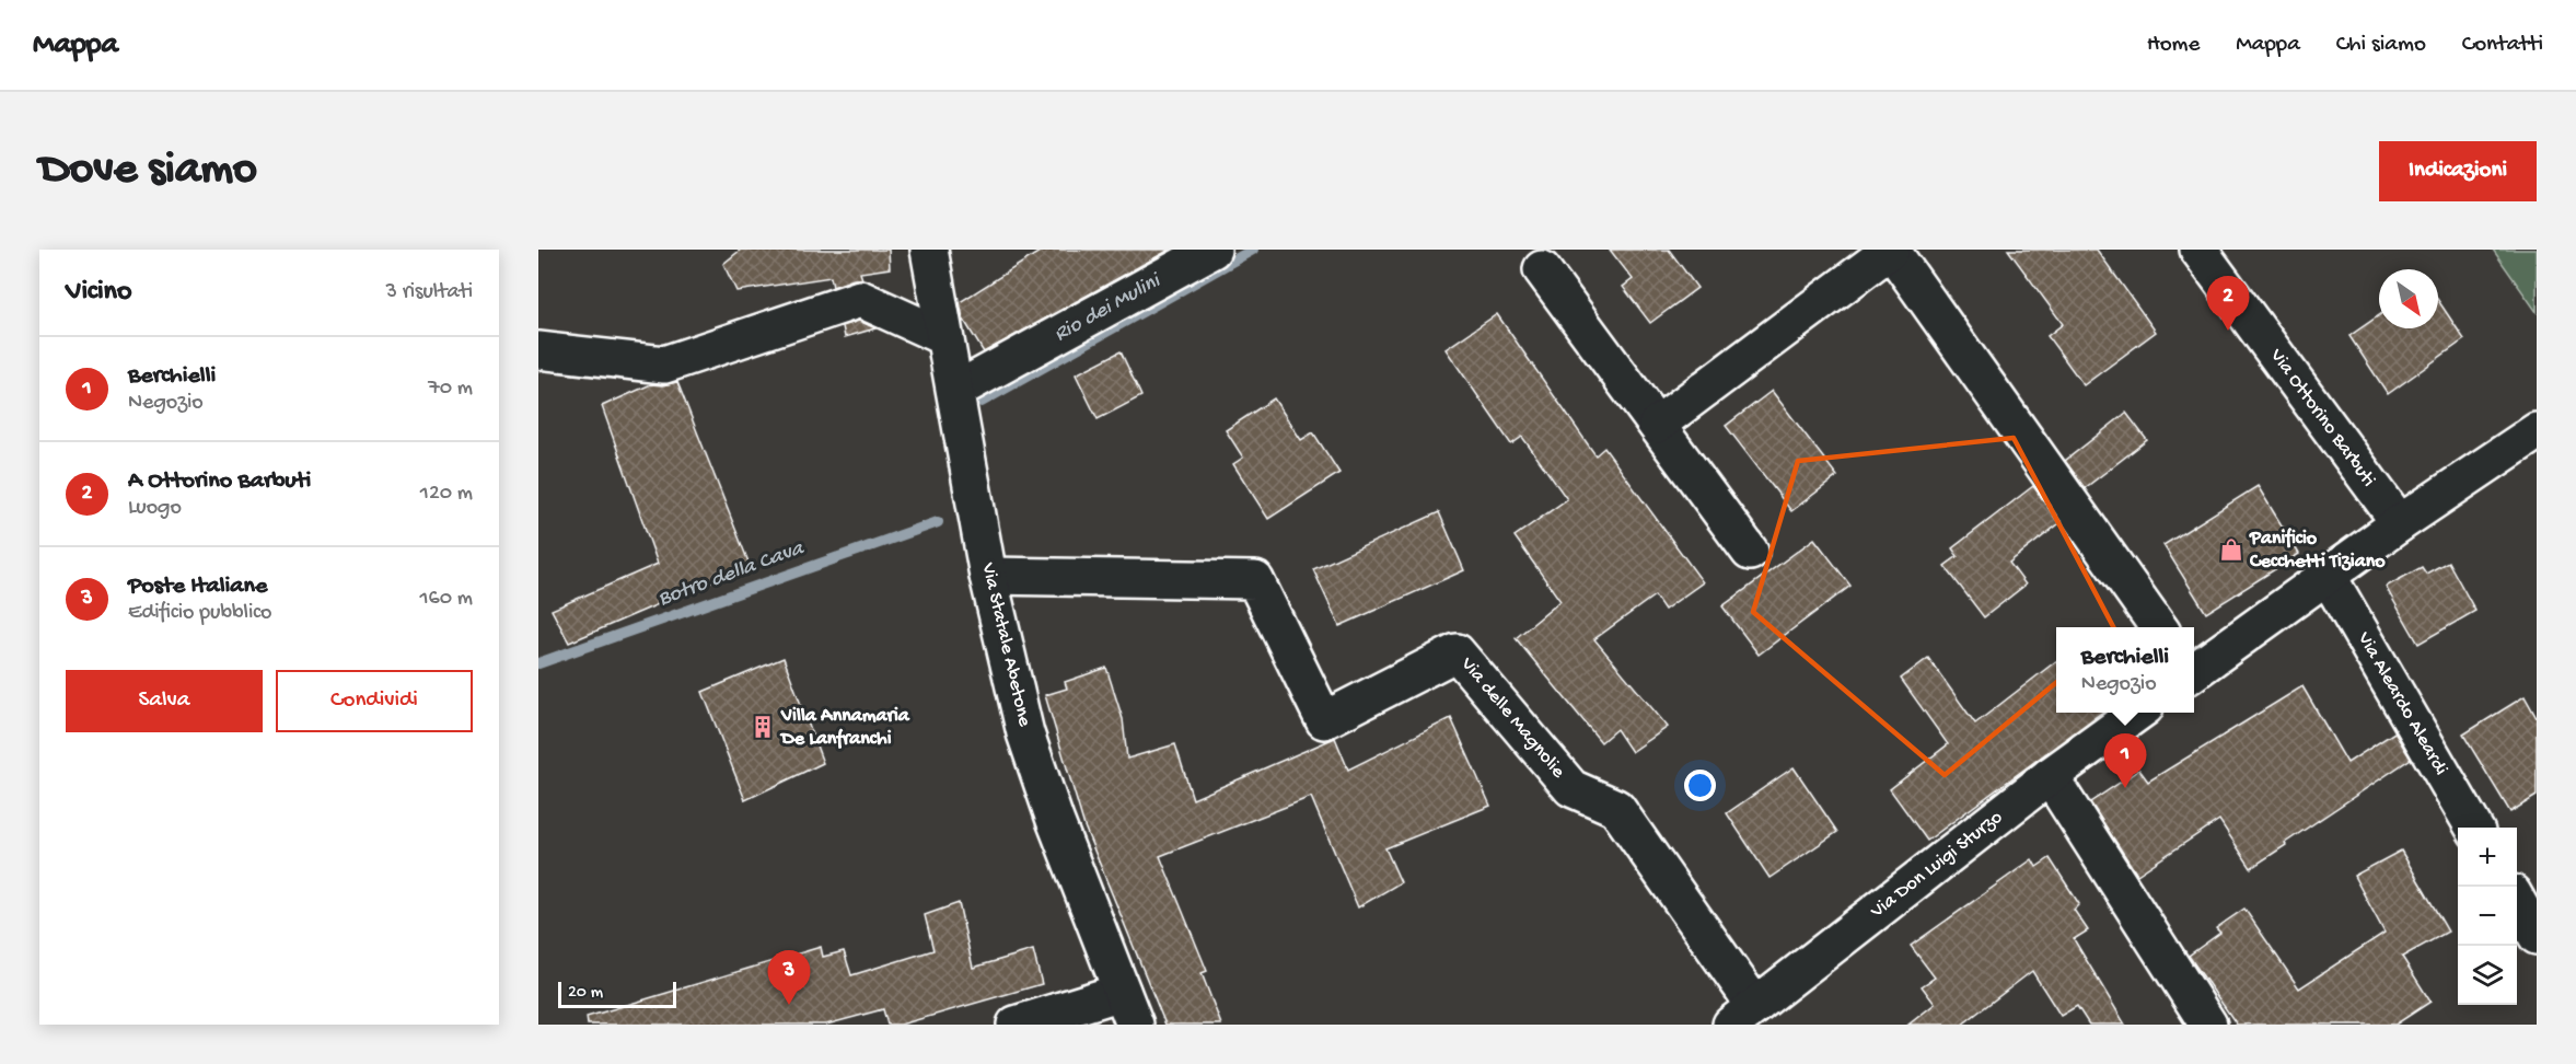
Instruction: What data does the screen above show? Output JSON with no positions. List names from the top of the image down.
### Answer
{
  "streets": {
    "street": [
      "Via Ottorino Barbuti",
      "Via Statale Abetone",
      "Via Aleardo Aleardi",
      "Via delle Magnolie",
      "Via Don Luigi Sturzo"
    ]
  },
  "crossings": [
    ["Via Statale Abetone", "Via delle Magnolie"],
    ["Via delle Magnolie", "Via Don Luigi Sturzo"]
  ],
  "water": ["Rio dei Mulini", "Botro della Cava"],
  "places": {
    "shop": ["Panificio Cecchetti Tiziano"],
    "building": ["Villa Annamaria De Lanfranchi"]
  },
  "scale_bar": "20 m",
  "north": "bottom right",
  "page": {
    "header": "Mappa",
    "nav": [
      "Home",
      "Mappa",
      "Chi siamo",
      "Contatti"
    ],
    "buttons": [
      "Indicazioni",
      ["Salva", "Condividi"]
    ],
    "title": "Dove siamo",
    "heading": ["Vicino", "3 risultati"],
    "pins": ["2", "1", "3"],
    "list": [
      {
        "mark": "1",
        "name": "Berchielli",
        "note": "Negozio",
        "value": "70 m"
      },
      {
        "mark": "2",
        "name": "A Ottorino Barbuti",
        "note": "Luogo",
        "value": "120 m"
      },
      {
        "mark": "3",
        "name": "Poste Italiane",
        "note": "Edificio pubblico",
        "value": "160 m"
      }
    ],
    "popup": ["Berchielli", "Negozio"],
    "map_buttons": ["+", "−"],
    "scale": "20 m"
  }
}
